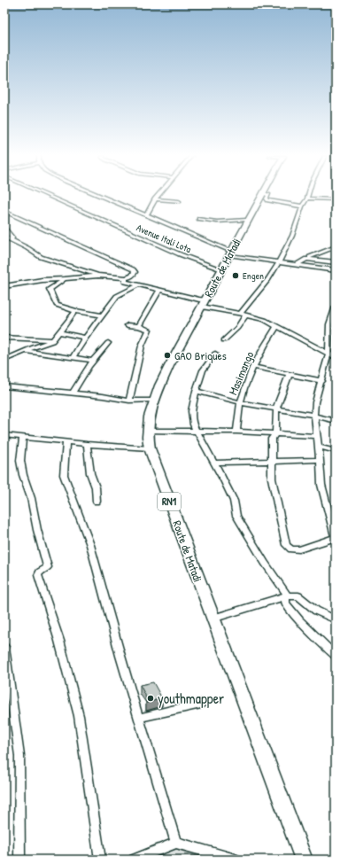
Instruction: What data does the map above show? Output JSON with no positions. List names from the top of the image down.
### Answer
{
  "streets": {
    "highway": ["Route de Matadi", "RN1"],
    "street": ["Avenue Itali Lota", "Masimango"]
  },
  "crossings": [
    ["Avenue Itali Lota", "Route de Matadi"]
  ],
  "places": ["Engen", "GAO Briques", "youthmapper"]
}
